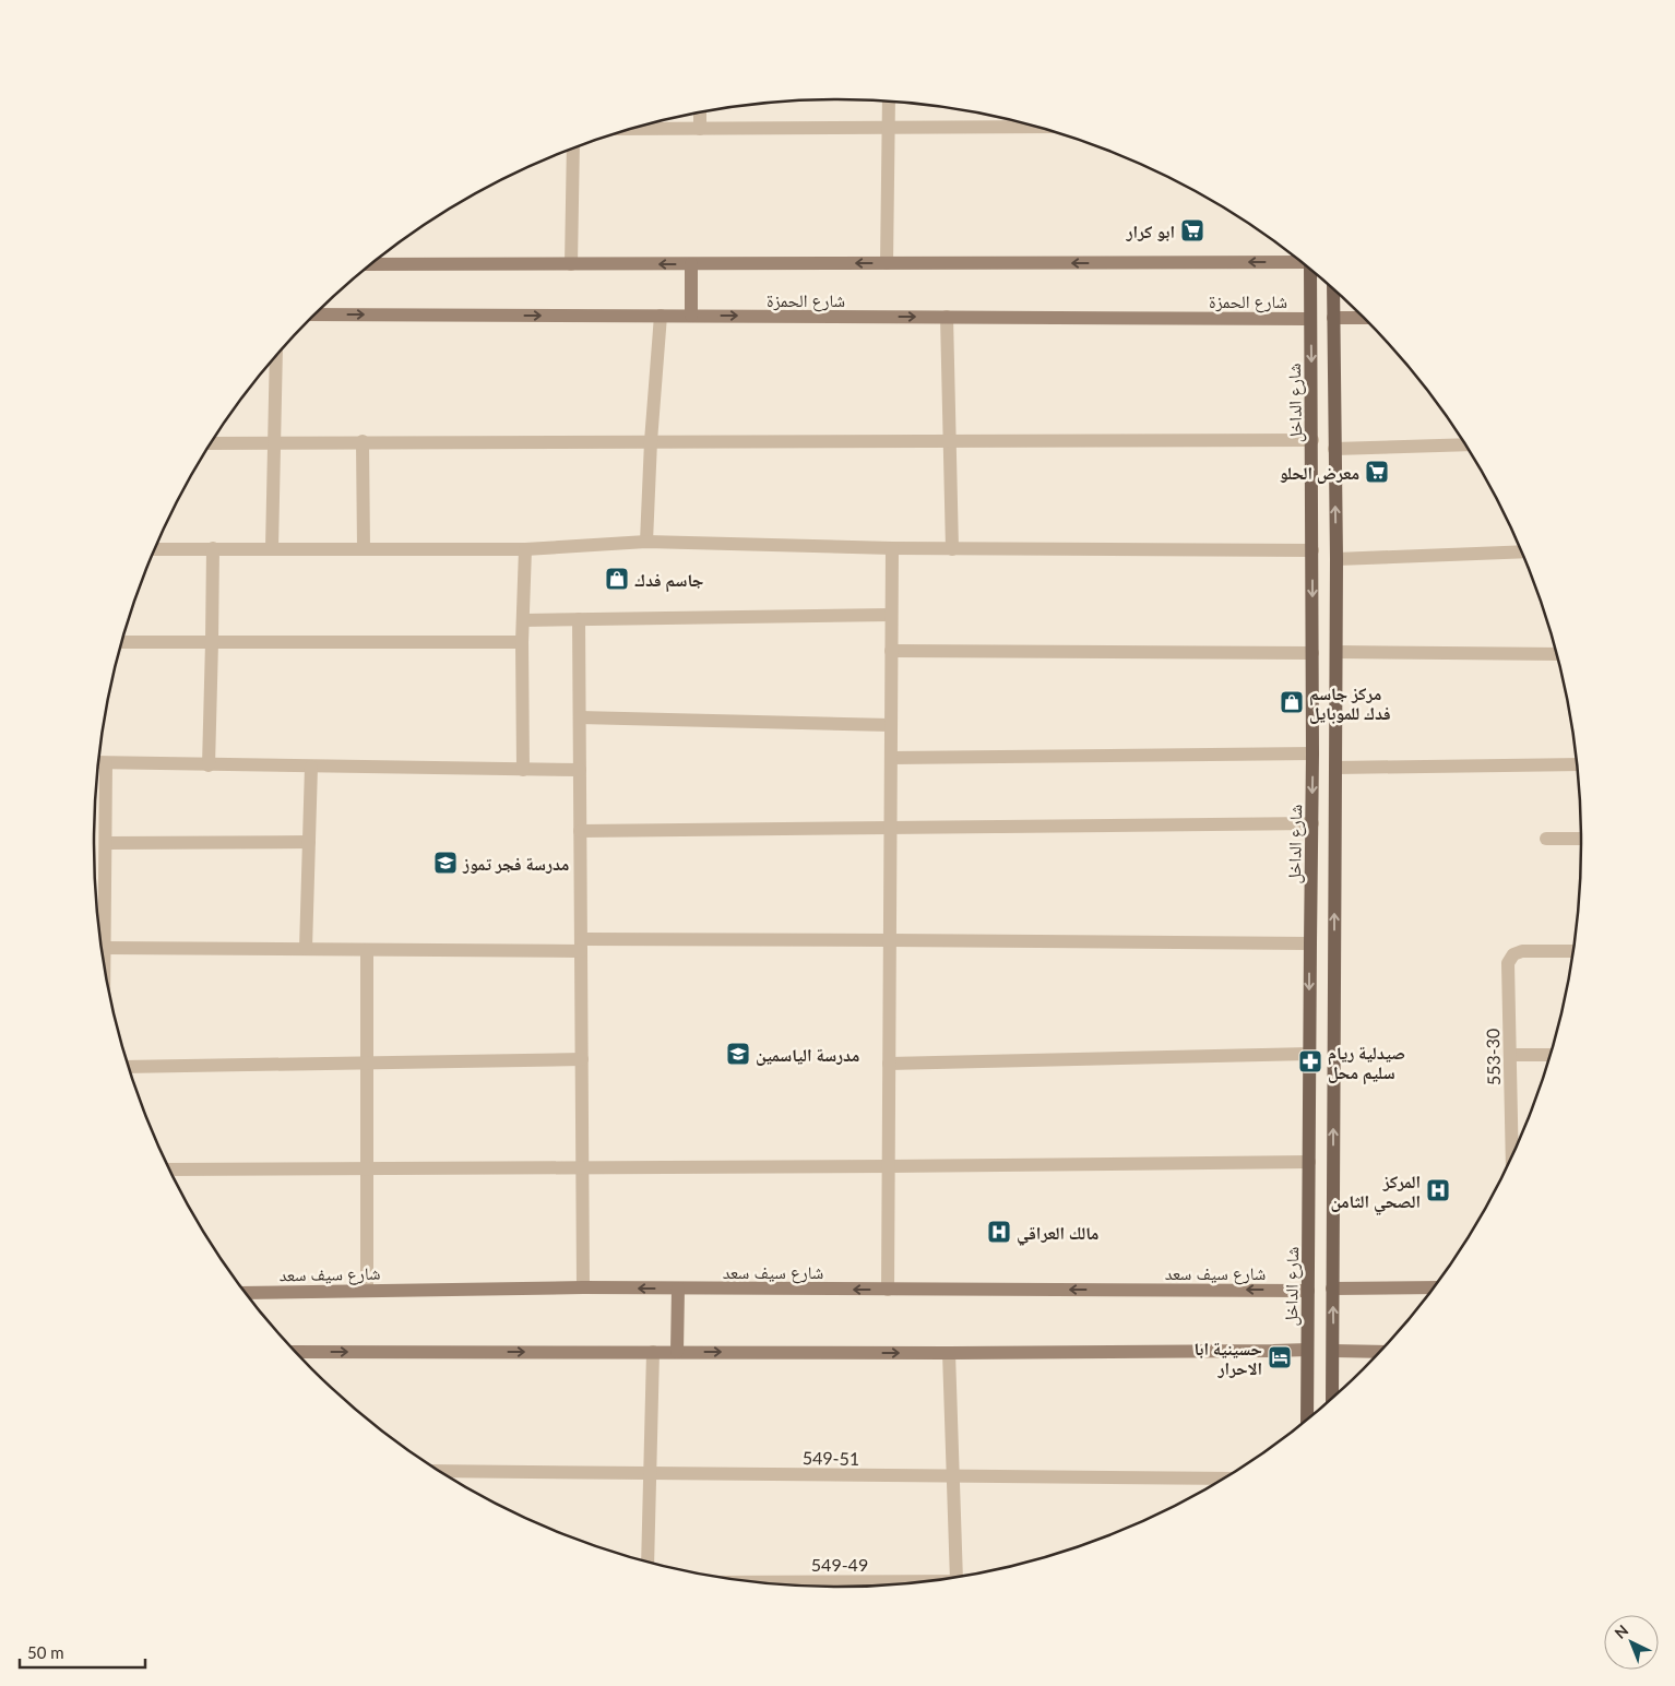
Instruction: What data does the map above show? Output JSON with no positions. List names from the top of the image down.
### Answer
{
  "streets": {
    "main road": ["شارع الداخل"],
    "street": [
      "شارع الحمزة",
      "553-30",
      "شارع سيف سعد",
      "549-51",
      "549-49"
    ]
  },
  "crossings": [
    ["شارع الحمزة", "شارع الداخل"],
    ["شارع الداخل", "شارع سيف سعد"]
  ],
  "places": {
    "supermarket": ["ابو كرار", "معرض الحلو"],
    "shop": ["جاسم فدك", "مركز جاسم فدك للموبايل"],
    "school or university": ["مدرسة فجر تموز", "مدرسة الياسمين"],
    "pharmacy": ["صيدلية ريام سليم محل"],
    "hospital": ["المركز الصحي الثامن", "مالك العراقي"],
    "hotel": ["حسينية ابا الاحرار"]
  },
  "scale_bar": "50 m",
  "north": "top left"
}
